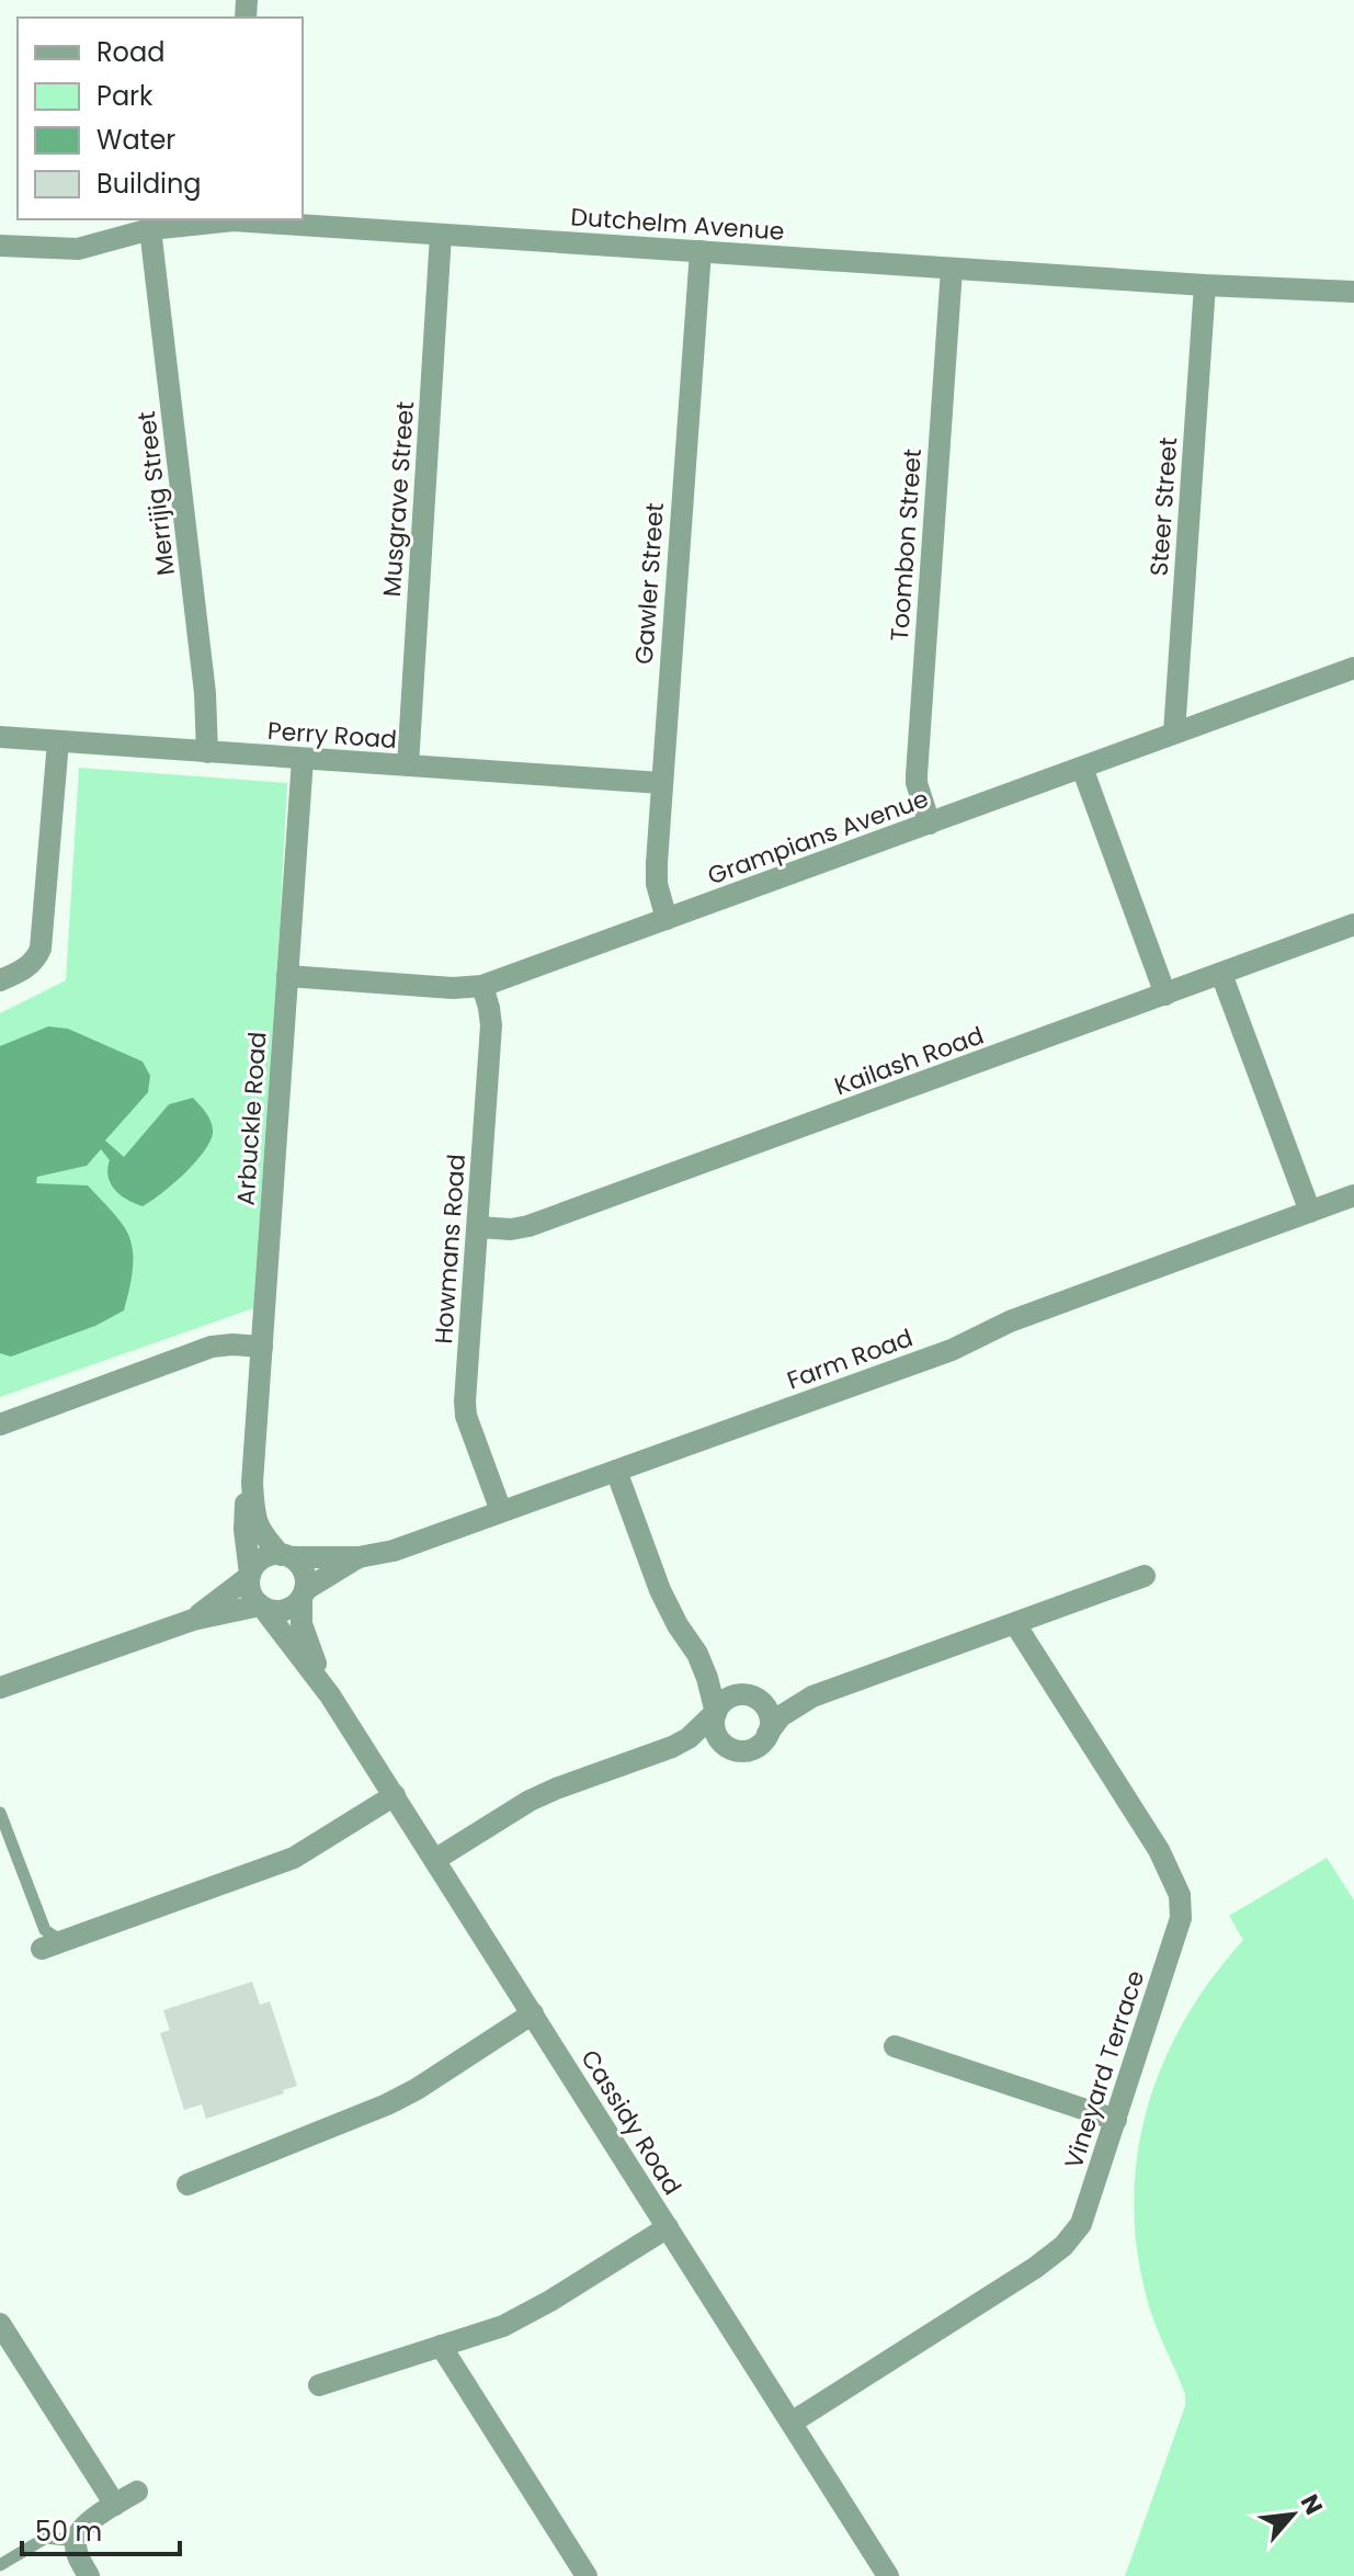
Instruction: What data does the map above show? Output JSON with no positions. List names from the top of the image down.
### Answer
{
  "streets": {
    "street": [
      "Dutchelm Avenue",
      "Merrijig Street",
      "Musgrave Street",
      "Steer Street",
      "Toombon Street",
      "Gawler Street",
      "Perry Road",
      "Grampians Avenue",
      "Kailash Road",
      "Arbuckle Road",
      "Howmans Road",
      "Farm Road",
      "Vineyard Terrace",
      "Cassidy Road"
    ]
  },
  "crossings": [
    ["Dutchelm Avenue", "Merrijig Street"],
    ["Dutchelm Avenue", "Musgrave Street"],
    ["Dutchelm Avenue", "Steer Street"],
    ["Dutchelm Avenue", "Toombon Street"],
    ["Dutchelm Avenue", "Gawler Street"],
    ["Merrijig Street", "Perry Road"],
    ["Musgrave Street", "Perry Road"],
    ["Steer Street", "Grampians Avenue"],
    ["Toombon Street", "Grampians Avenue"],
    ["Gawler Street", "Perry Road"],
    ["Gawler Street", "Grampians Avenue"],
    ["Perry Road", "Arbuckle Road"],
    ["Grampians Avenue", "Arbuckle Road"],
    ["Grampians Avenue", "Howmans Road"],
    ["Kailash Road", "Howmans Road"],
    ["Arbuckle Road", "Farm Road"],
    ["Arbuckle Road", "Cassidy Road"],
    ["Howmans Road", "Farm Road"],
    ["Farm Road", "Cassidy Road"],
    ["Vineyard Terrace", "Cassidy Road"]
  ],
  "legend": [
    "Road",
    "Park",
    "Water",
    "Building"
  ],
  "scale_bar": "50 m",
  "north": "top right"
}
